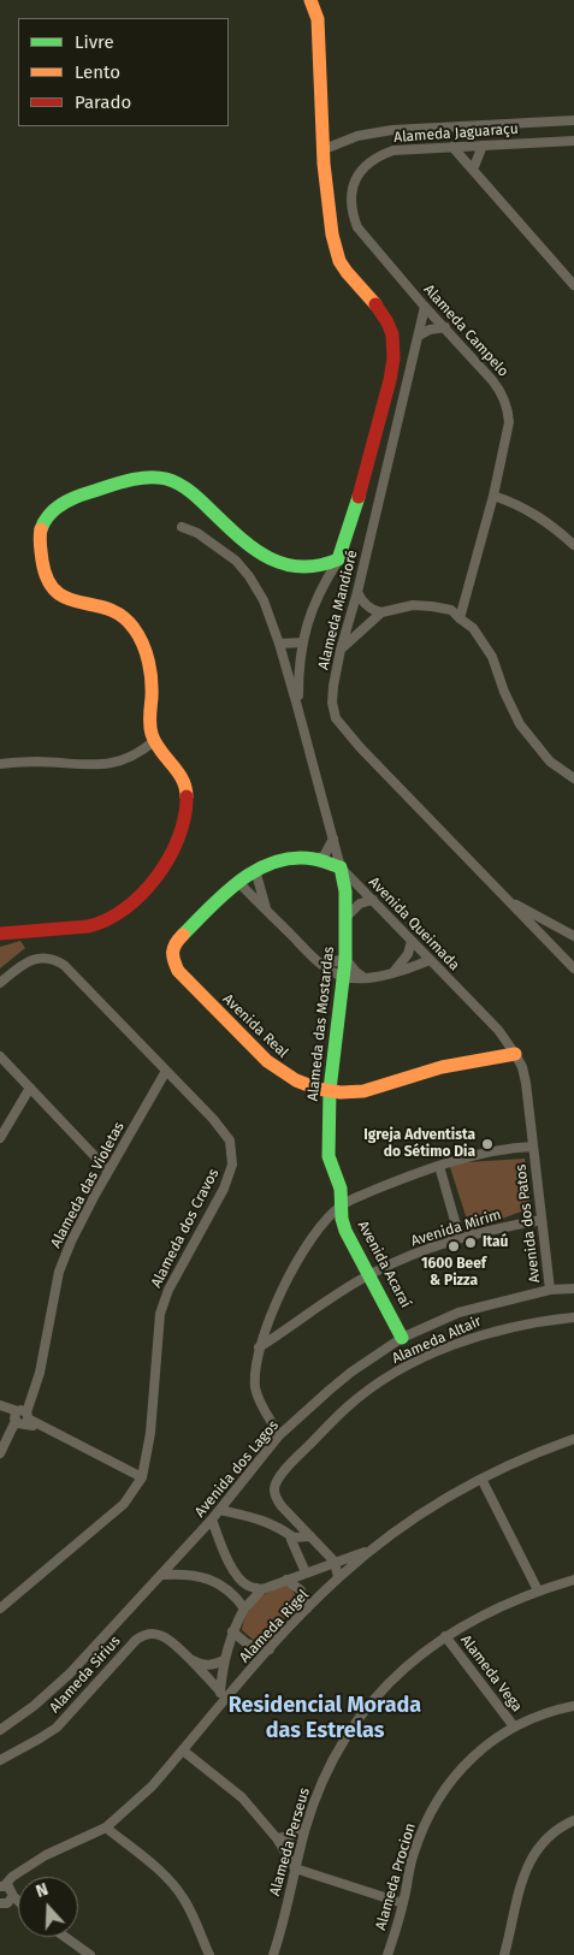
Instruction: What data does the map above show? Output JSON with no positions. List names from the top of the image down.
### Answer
{
  "streets": {
    "street": [
      "Alameda Jaguaraçu",
      "Alameda Campelo",
      "Alameda Mandioré",
      "Avenida Queimada",
      "Alameda das Mostardas",
      "Avenida Real",
      "Alameda das Violetas",
      "Avenida dos Patos",
      "Alameda dos Cravos",
      "Avenida Mirim",
      "Avenida Acaraí",
      "Alameda Altair",
      "Avenida dos Lagos",
      "Alameda Rigel",
      "Alameda Vega",
      "Alameda Sirius",
      "Alameda Perseus",
      "Alameda Procion"
    ]
  },
  "crossings": [
    ["Alameda Jaguaraçu", "Alameda Campelo"],
    ["Alameda Campelo", "Alameda Mandioré"],
    ["Avenida Queimada", "Alameda das Mostardas"],
    ["Avenida Queimada", "Avenida Real"],
    ["Avenida Queimada", "Avenida dos Patos"],
    ["Alameda das Mostardas", "Avenida Real"],
    ["Alameda das Mostardas", "Avenida dos Patos"],
    ["Alameda das Mostardas", "Avenida Acaraí"],
    ["Alameda das Violetas", "Alameda dos Cravos"],
    ["Avenida dos Patos", "Avenida Mirim"],
    ["Avenida dos Patos", "Avenida Acaraí"],
    ["Avenida dos Patos", "Avenida dos Lagos"],
    ["Avenida Mirim", "Avenida Acaraí"],
    ["Avenida Acaraí", "Avenida dos Lagos"],
    ["Alameda Vega", "Alameda Perseus"],
    ["Alameda Vega", "Alameda Procion"]
  ],
  "districts": ["Residencial Morada das Estrelas"],
  "places": ["Igreja Adventista do Sétimo Dia", "Itaú", "1600 Beef & Pizza"],
  "legend": ["Livre", "Lento", "Parado"],
  "north": "top"
}
